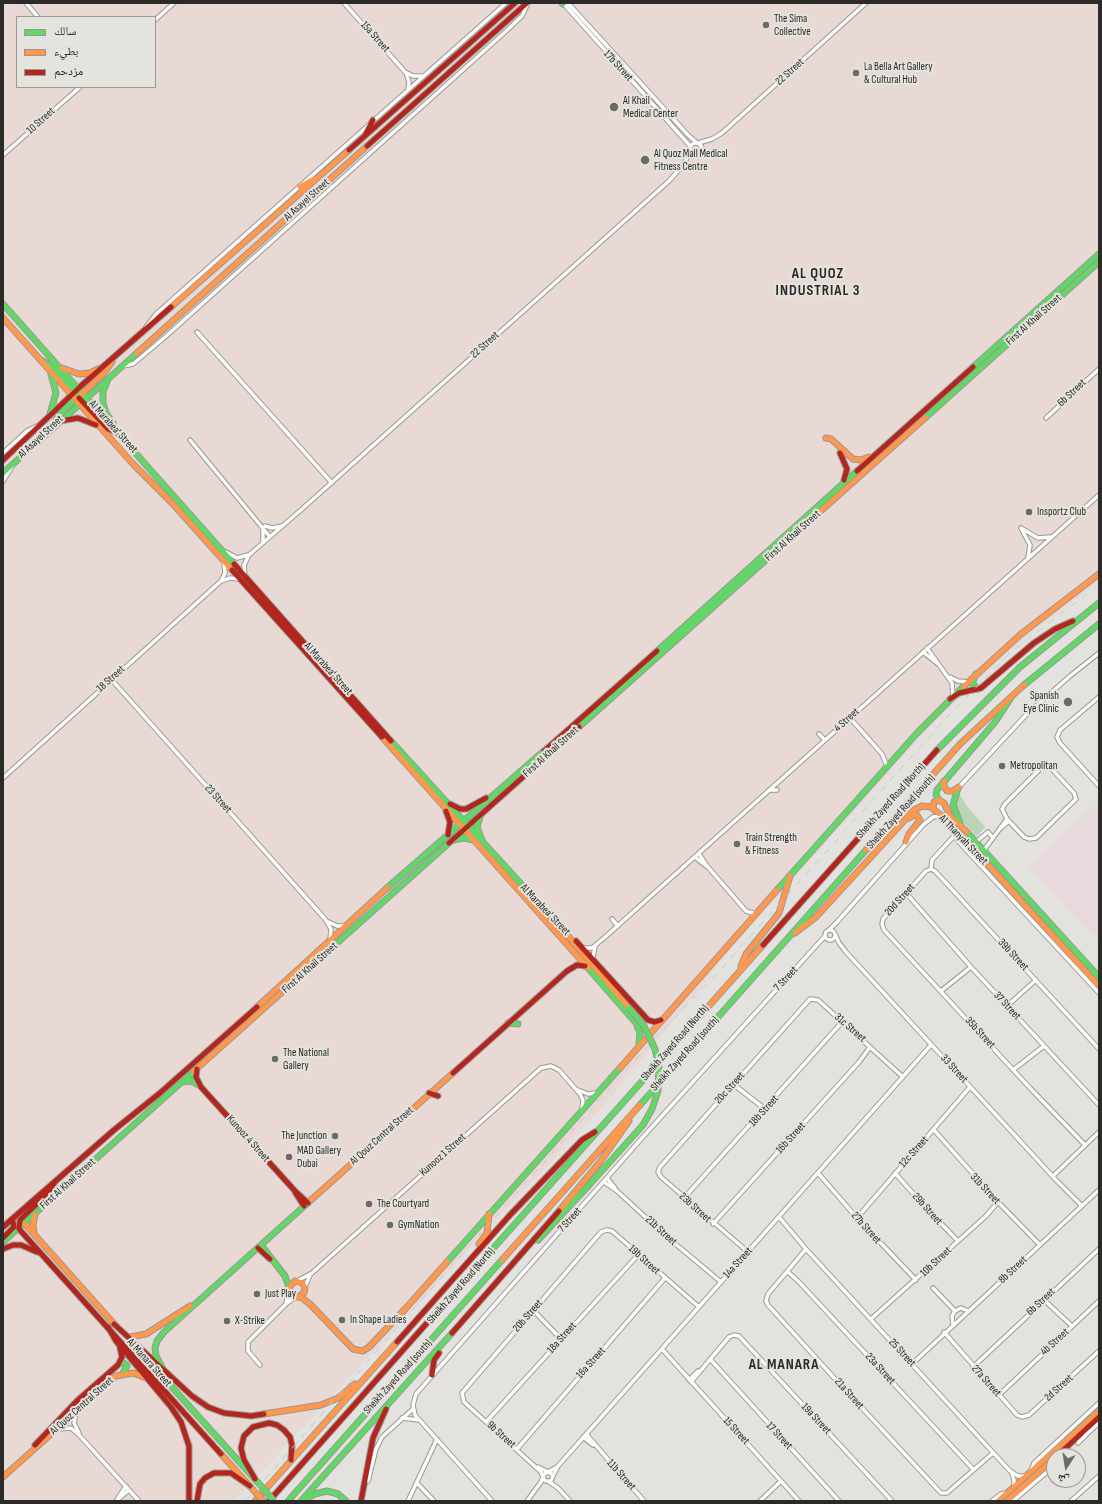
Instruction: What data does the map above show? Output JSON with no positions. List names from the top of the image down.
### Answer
{
  "streets": {
    "main road": [
      "Al Asayel Street",
      "First Al Khail Street",
      "Al Marabea' Street",
      "Sheikh Zayed Road (North)",
      "Sheikh Zayed Road (south)",
      "Al Thanyah Street",
      "Al Qouz Central Street",
      "Kunooz 4 Street",
      "Al Manara Street",
      "Al Quoz Central Street"
    ],
    "street": [
      "15a Street",
      "17b Street",
      "22 Street",
      "10 Street",
      "6b Street",
      "18 Street",
      "4 Street",
      "23 Street",
      "20d Street",
      "39b Street",
      "7 Street",
      "37 Street",
      "31c Street",
      "35b Street",
      "33 Street",
      "20c Street",
      "18b Street",
      "16b Street",
      "12c Street",
      "Kunooz 1 Street",
      "31b Street",
      "23b Street",
      "29b Street",
      "27b Street",
      "21b Street",
      "19b Street",
      "10b Street",
      "14a Street",
      "8b Street",
      "20b Street",
      "18a Street",
      "4b Street",
      "25 Street",
      "16a Street",
      "23a Street",
      "27a Street",
      "2d Street",
      "21a Street",
      "19a Street",
      "15 Street",
      "9b Street",
      "17 Street",
      "11b Street"
    ]
  },
  "crossings": [
    ["17b Street", "22 Street"],
    ["Al Asayel Street", "Al Marabea' Street"],
    ["First Al Khail Street", "Al Marabea' Street"],
    ["First Al Khail Street", "23 Street"],
    ["First Al Khail Street", "Kunooz 4 Street"],
    ["First Al Khail Street", "Al Manara Street"],
    ["6b Street", "27a Street"],
    ["18 Street", "23 Street"],
    ["20d Street", "39b Street"],
    ["20d Street", "37 Street"],
    ["20d Street", "35b Street"],
    ["7 Street", "33 Street"],
    ["7 Street", "21b Street"],
    ["31c Street", "20c Street"],
    ["31c Street", "18b Street"],
    ["31c Street", "16b Street"],
    ["31c Street", "14a Street"],
    ["33 Street", "12c Street"],
    ["33 Street", "14a Street"],
    ["33 Street", "8b Street"],
    ["20c Street", "23b Street"],
    ["18b Street", "23b Street"],
    ["Al Qouz Central Street", "Kunooz 4 Street"],
    ["16b Street", "23b Street"],
    ["12c Street", "31b Street"],
    ["12c Street", "29b Street"],
    ["12c Street", "27b Street"],
    ["31b Street", "10b Street"],
    ["31b Street", "8b Street"],
    ["23b Street", "14a Street"],
    ["29b Street", "10b Street"],
    ["27b Street", "10b Street"],
    ["27b Street", "14a Street"],
    ["21b Street", "14a Street"],
    ["19b Street", "14a Street"],
    ["19b Street", "20b Street"],
    ["19b Street", "18a Street"],
    ["19b Street", "16a Street"],
    ["10b Street", "25 Street"],
    ["14a Street", "25 Street"],
    ["14a Street", "15 Street"],
    ["14a Street", "9b Street"],
    ["14a Street", "11b Street"],
    ["8b Street", "25 Street"],
    ["8b Street", "27a Street"],
    ["20b Street", "9b Street"],
    ["18a Street", "9b Street"],
    ["4b Street", "27a Street"],
    ["16a Street", "9b Street"],
    ["23a Street", "21a Street"],
    ["27a Street", "2d Street"],
    ["19a Street", "17 Street"]
  ],
  "districts": ["AL QUOZ INDUSTRIAL 3", "AL MANARA"],
  "places": [
    "The Sima Collective",
    "La Bella Art Gallery & Cultural Hub",
    "Al Khail Medical Center",
    "Al Quoz Mall Medical Fitness Centre",
    "Insportz Club",
    "Spanish Eye Clinic",
    "Metropolitan",
    "Train Strength & Fitness",
    "The National Gallery",
    "The Junction",
    "MAD Gallery Dubai",
    "The Courtyard",
    "GymNation",
    "Just Play",
    "In Shape Ladies",
    "X-Strike"
  ],
  "legend": ["سالك", "بطيء", "مزدحم"],
  "north": "bottom"
}
